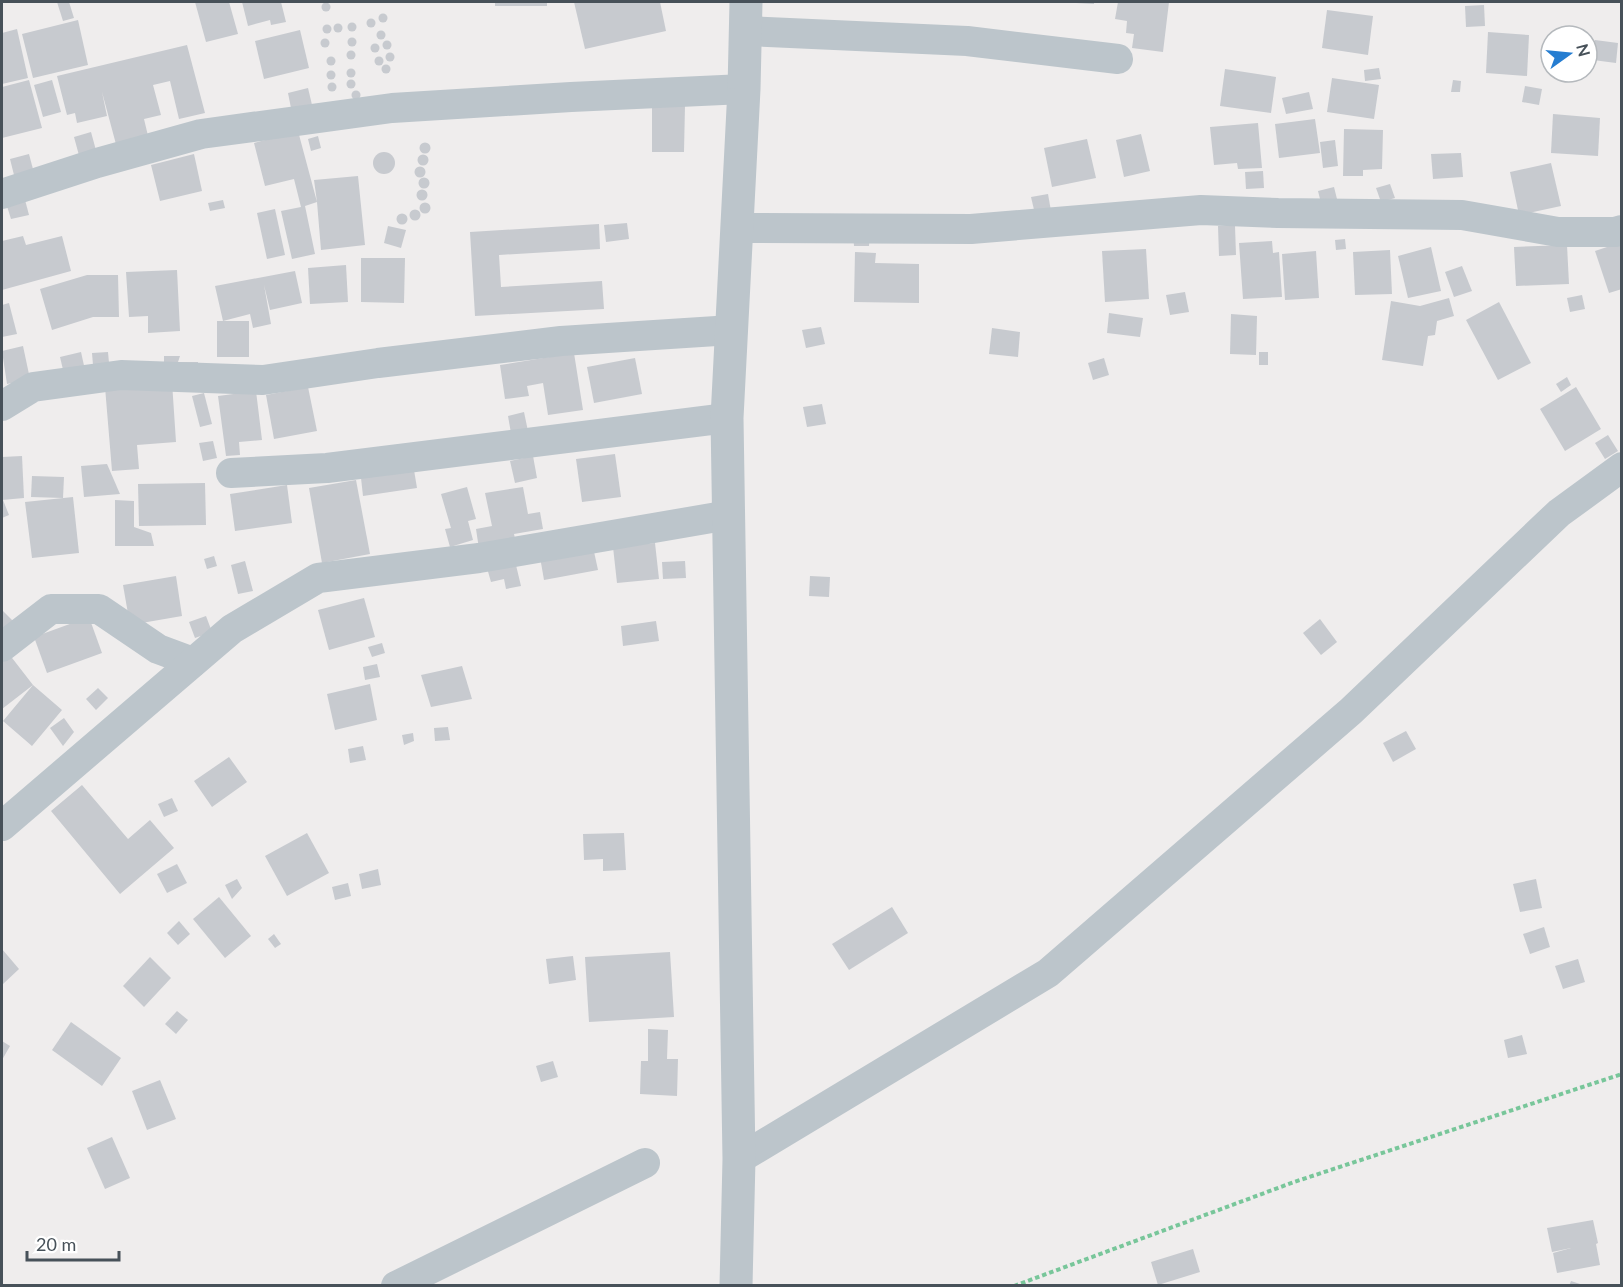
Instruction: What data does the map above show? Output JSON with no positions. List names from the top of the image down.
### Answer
{
  "scale_bar": "20 m",
  "north": "right"
}
